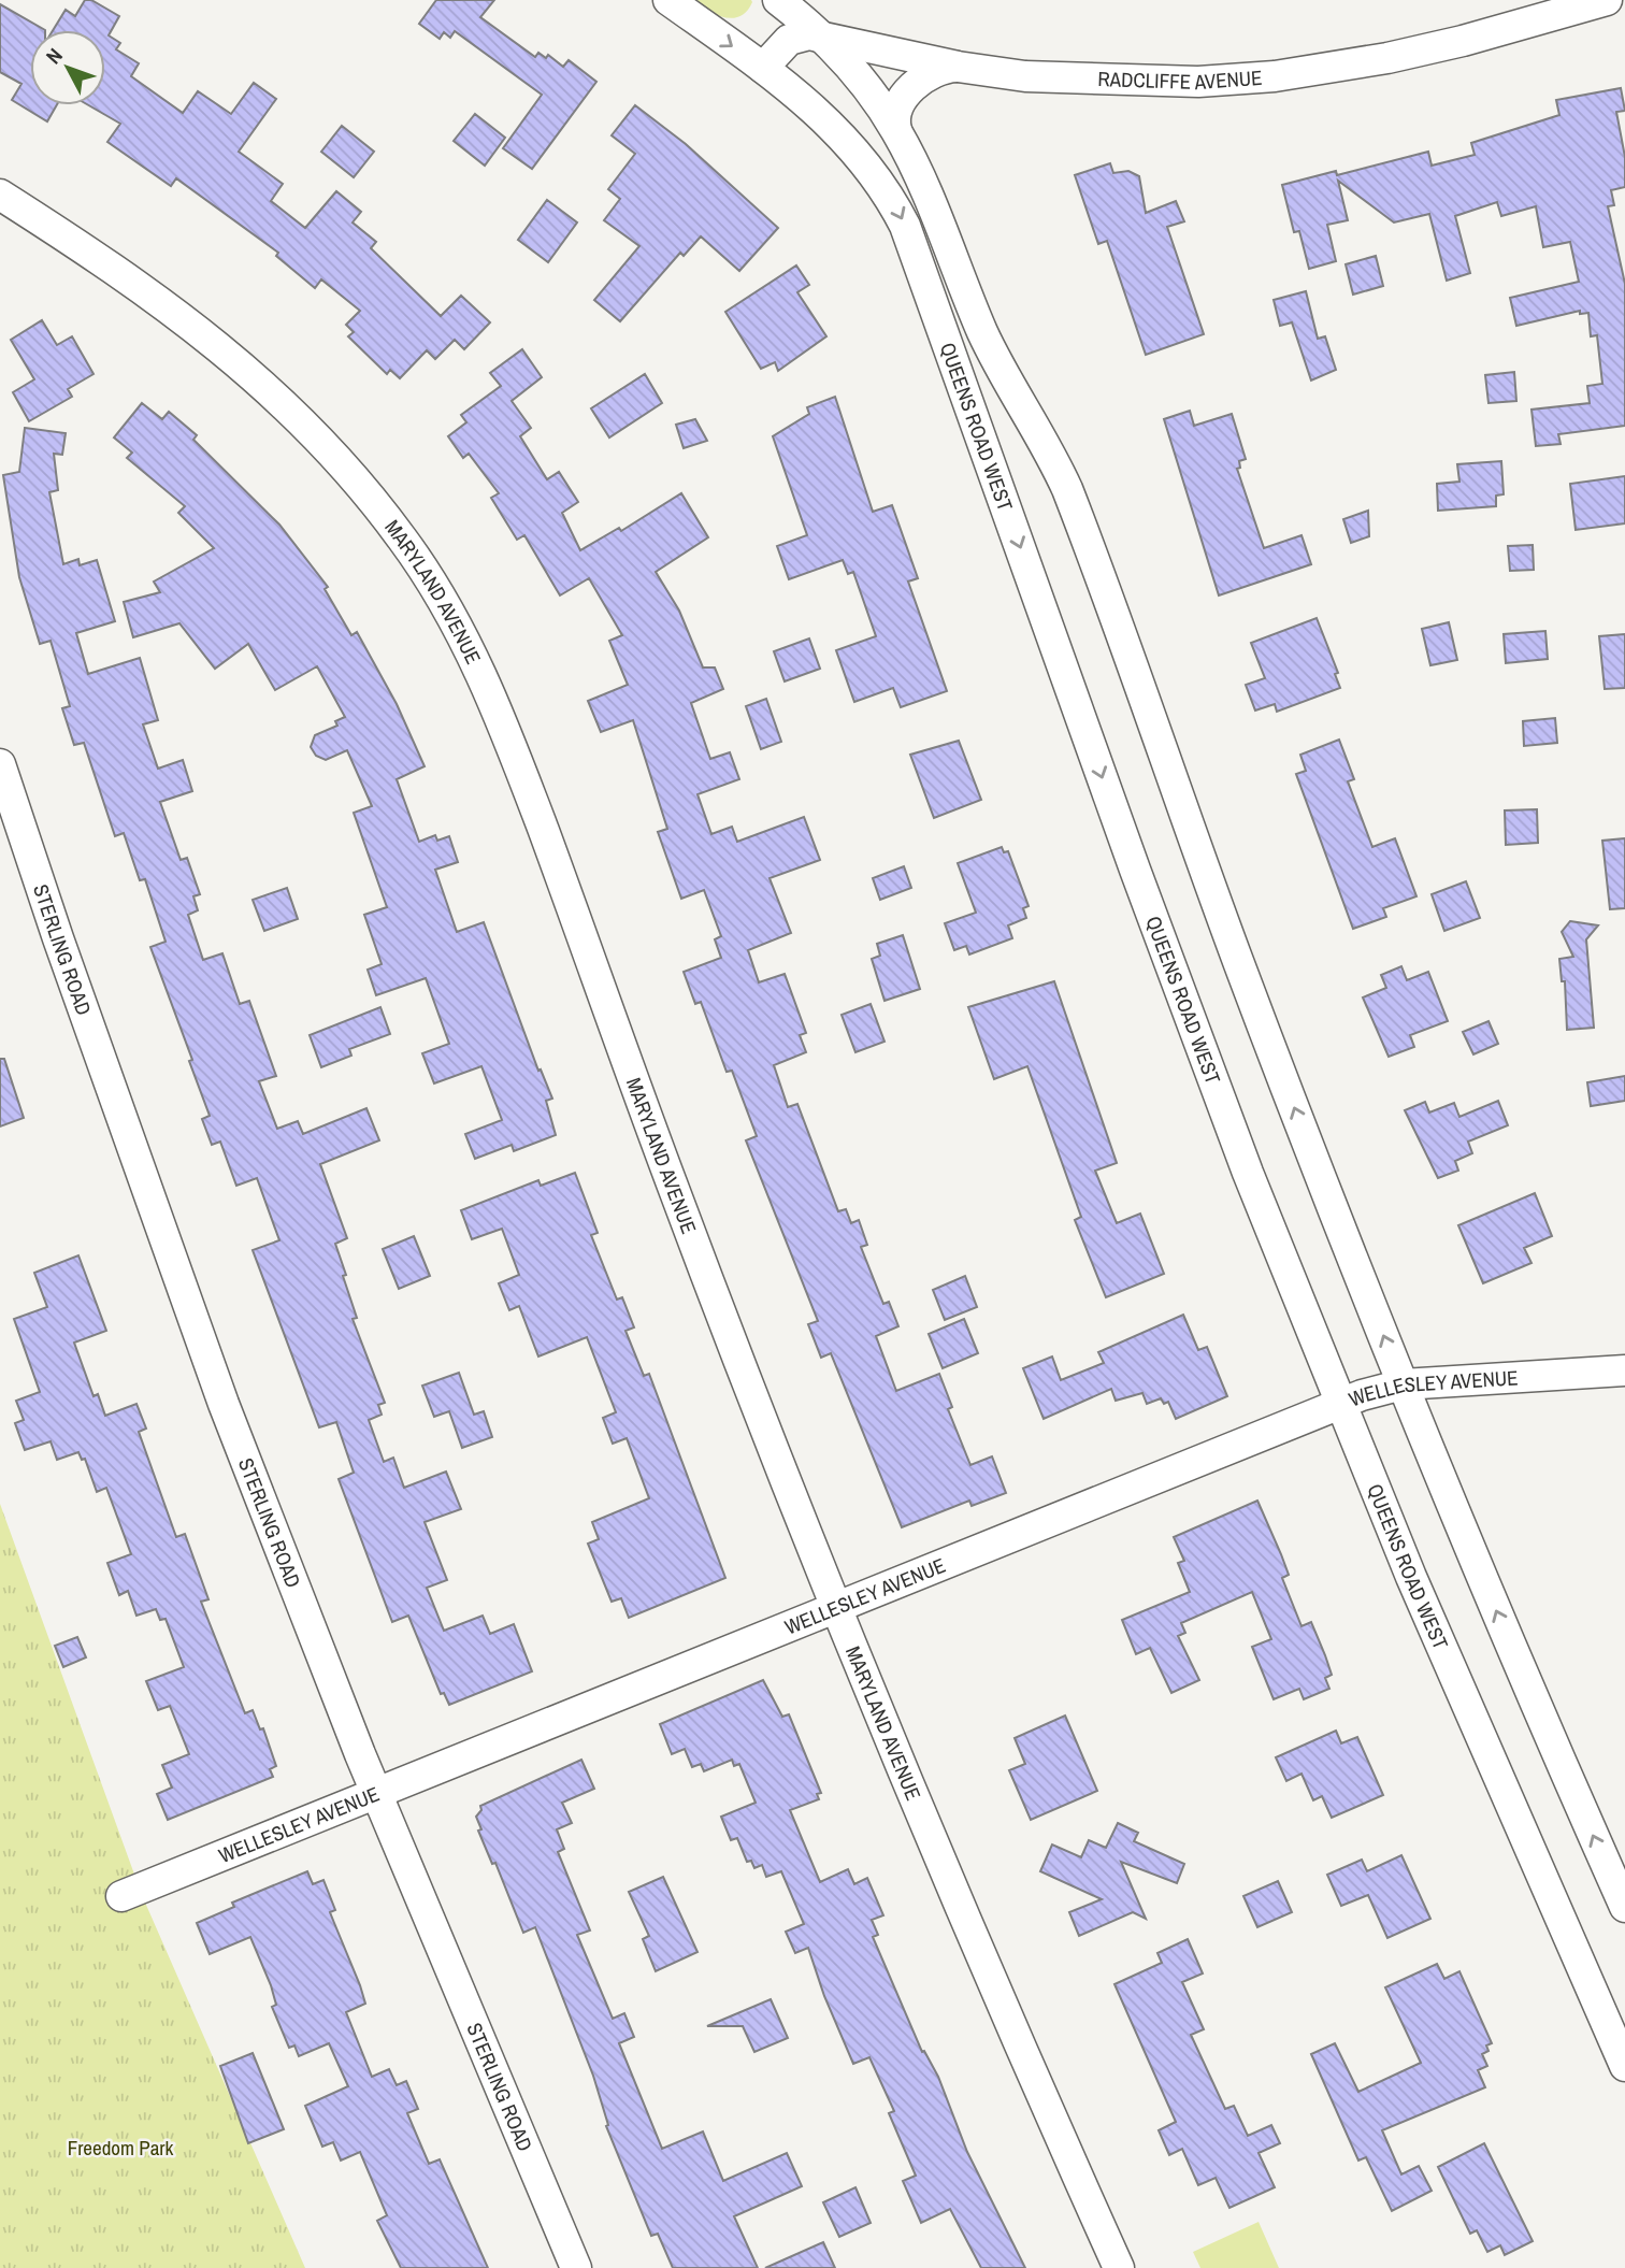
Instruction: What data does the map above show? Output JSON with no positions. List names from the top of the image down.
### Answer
{
  "streets": {
    "street": [
      "RADCLIFFE AVENUE",
      "QUEENS ROAD WEST",
      "MARYLAND AVENUE",
      "STERLING ROAD",
      "WELLESLEY AVENUE"
    ]
  },
  "crossings": [
    ["RADCLIFFE AVENUE", "QUEENS ROAD WEST"],
    ["QUEENS ROAD WEST", "WELLESLEY AVENUE"],
    ["MARYLAND AVENUE", "WELLESLEY AVENUE"],
    ["STERLING ROAD", "WELLESLEY AVENUE"]
  ],
  "parks": ["Freedom Park"],
  "north": "top left"
}
